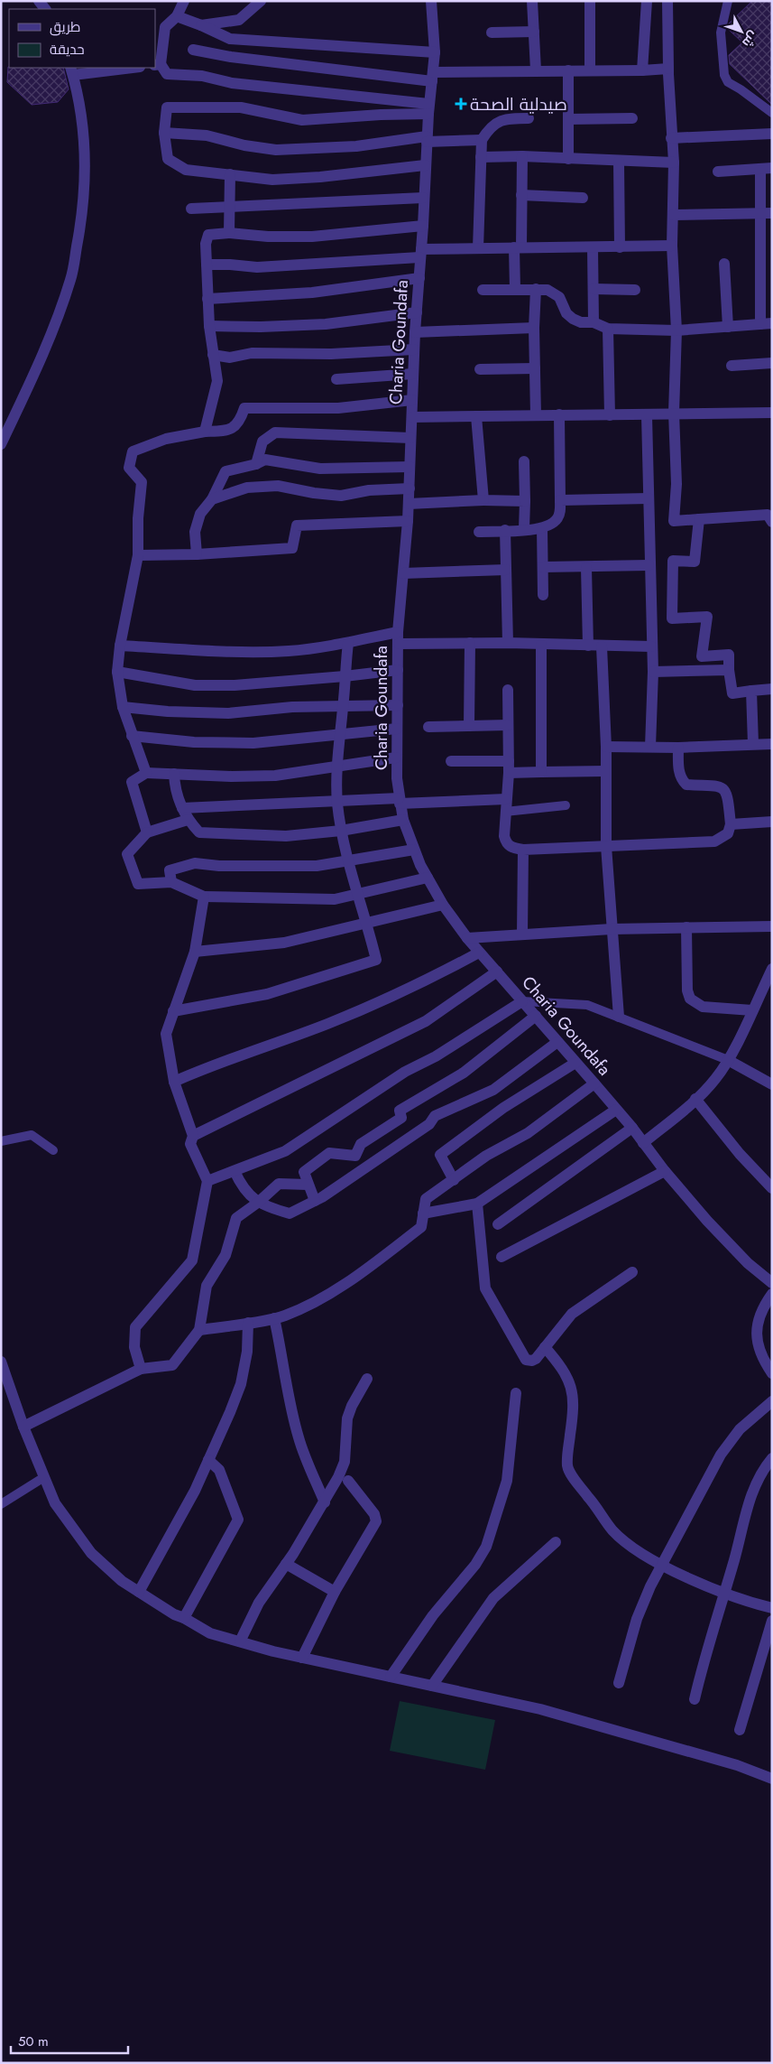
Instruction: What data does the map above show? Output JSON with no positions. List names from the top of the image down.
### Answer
{
  "streets": {
    "street": ["Charia Goundafa"]
  },
  "places": {
    "health": ["صيدلية الصحة"]
  },
  "legend": ["طريق", "حديقة"],
  "scale_bar": "50 m",
  "north": "bottom right"
}
